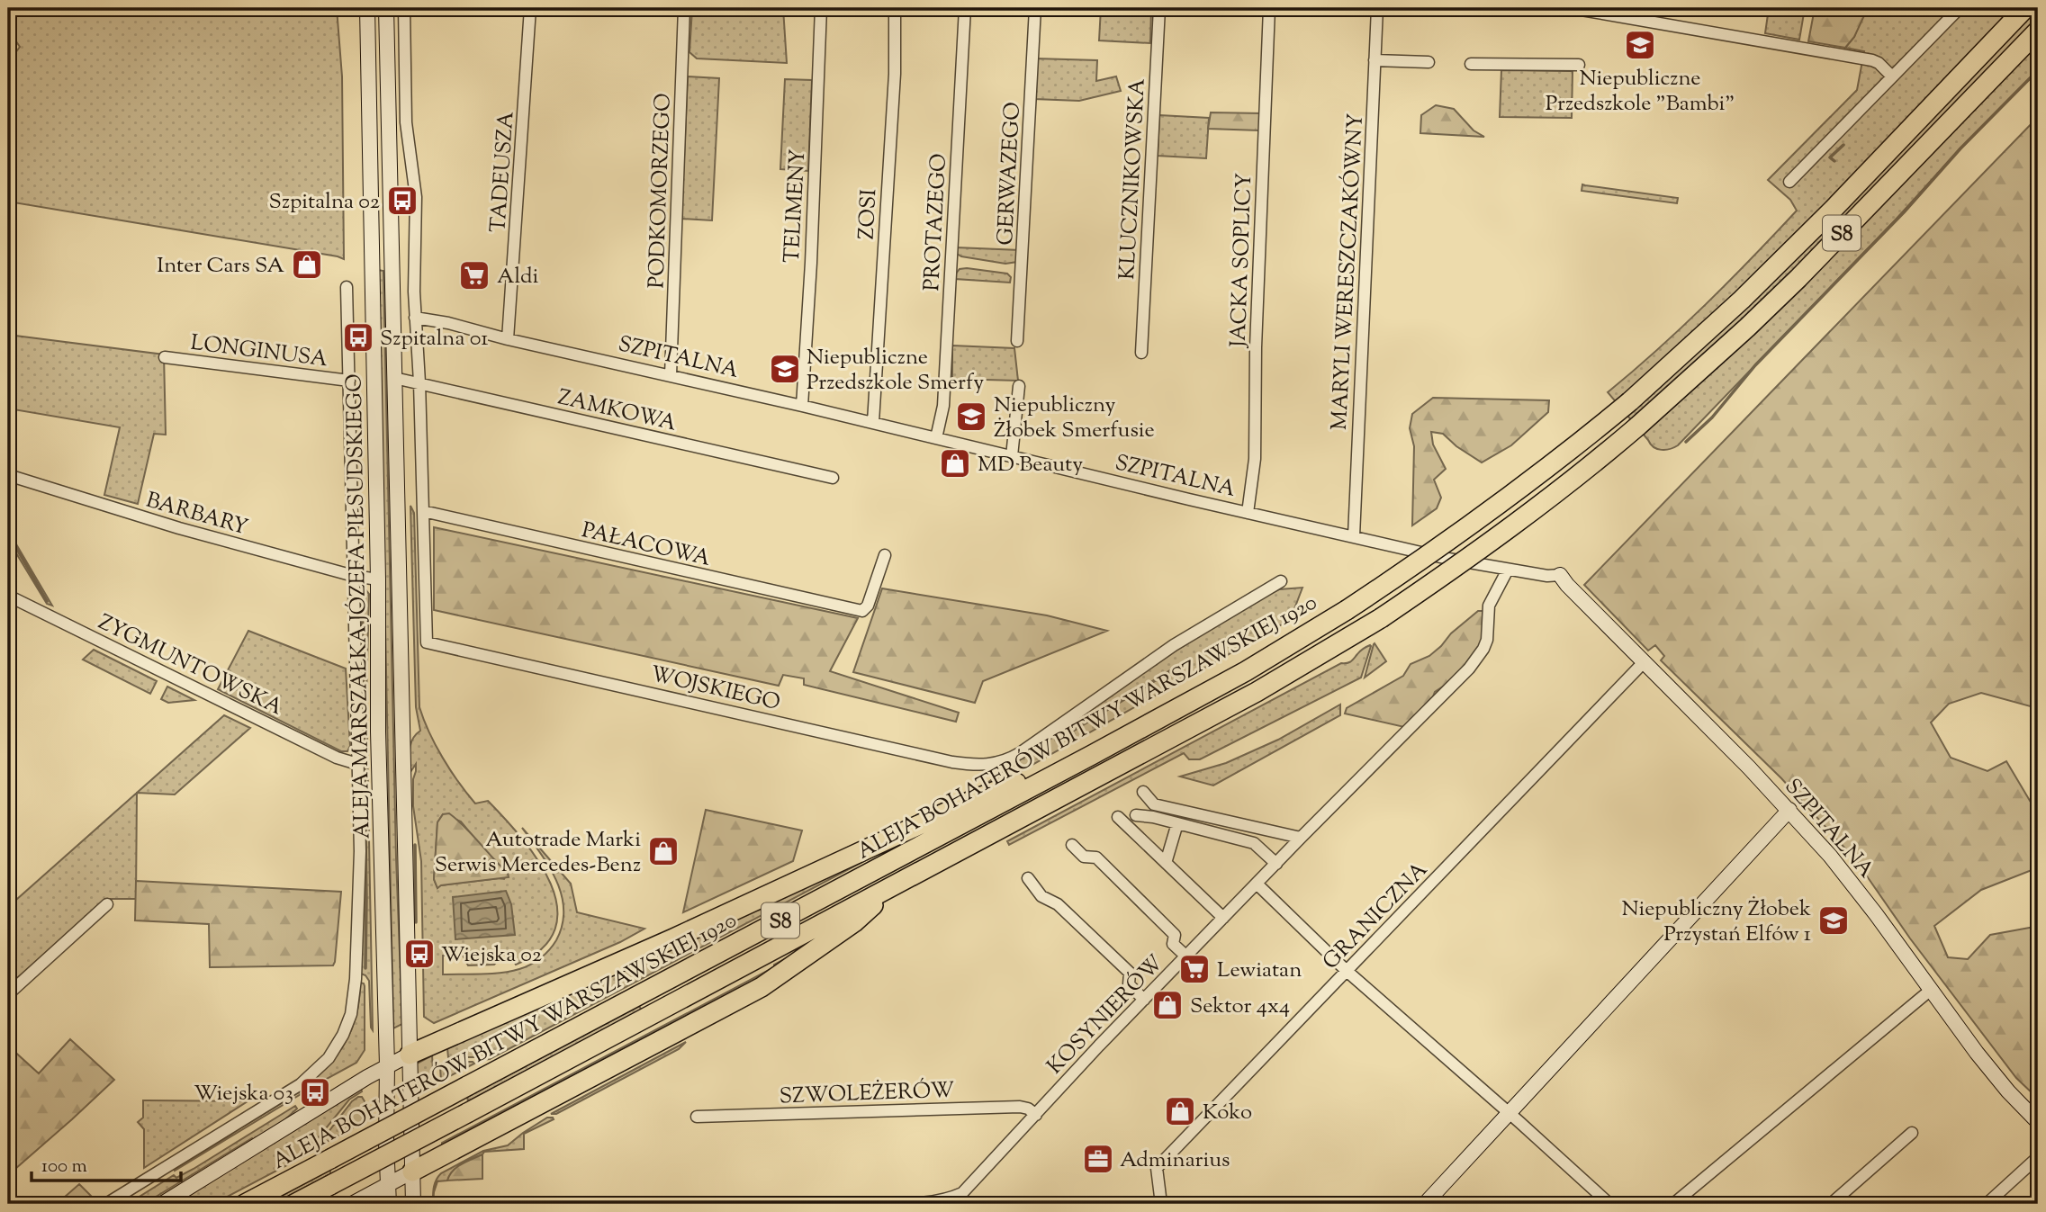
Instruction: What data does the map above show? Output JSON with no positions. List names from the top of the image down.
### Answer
{
  "streets": {
    "highway": ["S8", "ALEJA BOHATERÓW BITWY WARSZAWSKIEJ 1920"],
    "main road": ["SZPITALNA", "ALEJA MARSZAŁKA JÓZEFA PIŁSUDSKIEGO"],
    "street": [
      "TADEUSZA",
      "GERWAZEGO",
      "KLUCZNIKOWSKA",
      "PODKOMORZEGO",
      "TELIMENY",
      "ZOSI",
      "PROTAZEGO",
      "JACKA SOPLICY",
      "MARYLI WERESZCZAKÓWNY",
      "LONGINUSA",
      "ZAMKOWA",
      "BARBARY",
      "PAŁACOWA",
      "ZYGMUNTOWSKA",
      "WOJSKIEGO",
      "GRANICZNA",
      "KOSYNIERÓW",
      "SZWOLEŻERÓW"
    ]
  },
  "crossings": [
    ["TADEUSZA", "SZPITALNA"],
    ["PODKOMORZEGO", "SZPITALNA"],
    ["TELIMENY", "SZPITALNA"],
    ["ZOSI", "SZPITALNA"],
    ["PROTAZEGO", "SZPITALNA"],
    ["JACKA SOPLICY", "SZPITALNA"],
    ["MARYLI WERESZCZAKÓWNY", "SZPITALNA"],
    ["LONGINUSA", "ALEJA MARSZAŁKA JÓZEFA PIŁSUDSKIEGO"],
    ["SZPITALNA", "GRANICZNA"],
    ["SZPITALNA", "KOSYNIERÓW"],
    ["ZAMKOWA", "ALEJA MARSZAŁKA JÓZEFA PIŁSUDSKIEGO"],
    ["BARBARY", "ALEJA MARSZAŁKA JÓZEFA PIŁSUDSKIEGO"],
    ["PAŁACOWA", "WOJSKIEGO"],
    ["ALEJA MARSZAŁKA JÓZEFA PIŁSUDSKIEGO", "ZYGMUNTOWSKA"],
    ["ALEJA MARSZAŁKA JÓZEFA PIŁSUDSKIEGO", "ALEJA BOHATERÓW BITWY WARSZAWSKIEJ 1920"],
    ["KOSYNIERÓW", "SZWOLEŻERÓW"]
  ],
  "places": {
    "school or university": [
      "Niepubliczne Przedszkole \"Bambi\"",
      "Niepubliczne Przedszkole Smerfy",
      "Niepubliczny Żłobek Smerfusie",
      "Niepubliczny Żłobek Przystań Elfów 1"
    ],
    "bus stop": [
      "Szpitalna 02",
      "Szpitalna 01",
      "Wiejska 02",
      "Wiejska 03"
    ],
    "shop": [
      "Inter Cars SA",
      "MD Beauty",
      "Autotrade Marki Serwis Mercedes-Benz",
      "Sektor 4x4",
      "Koko"
    ],
    "supermarket": ["Aldi", "Lewiatan"],
    "office": ["Adminarius"]
  },
  "scale_bar": "100 m"
}
